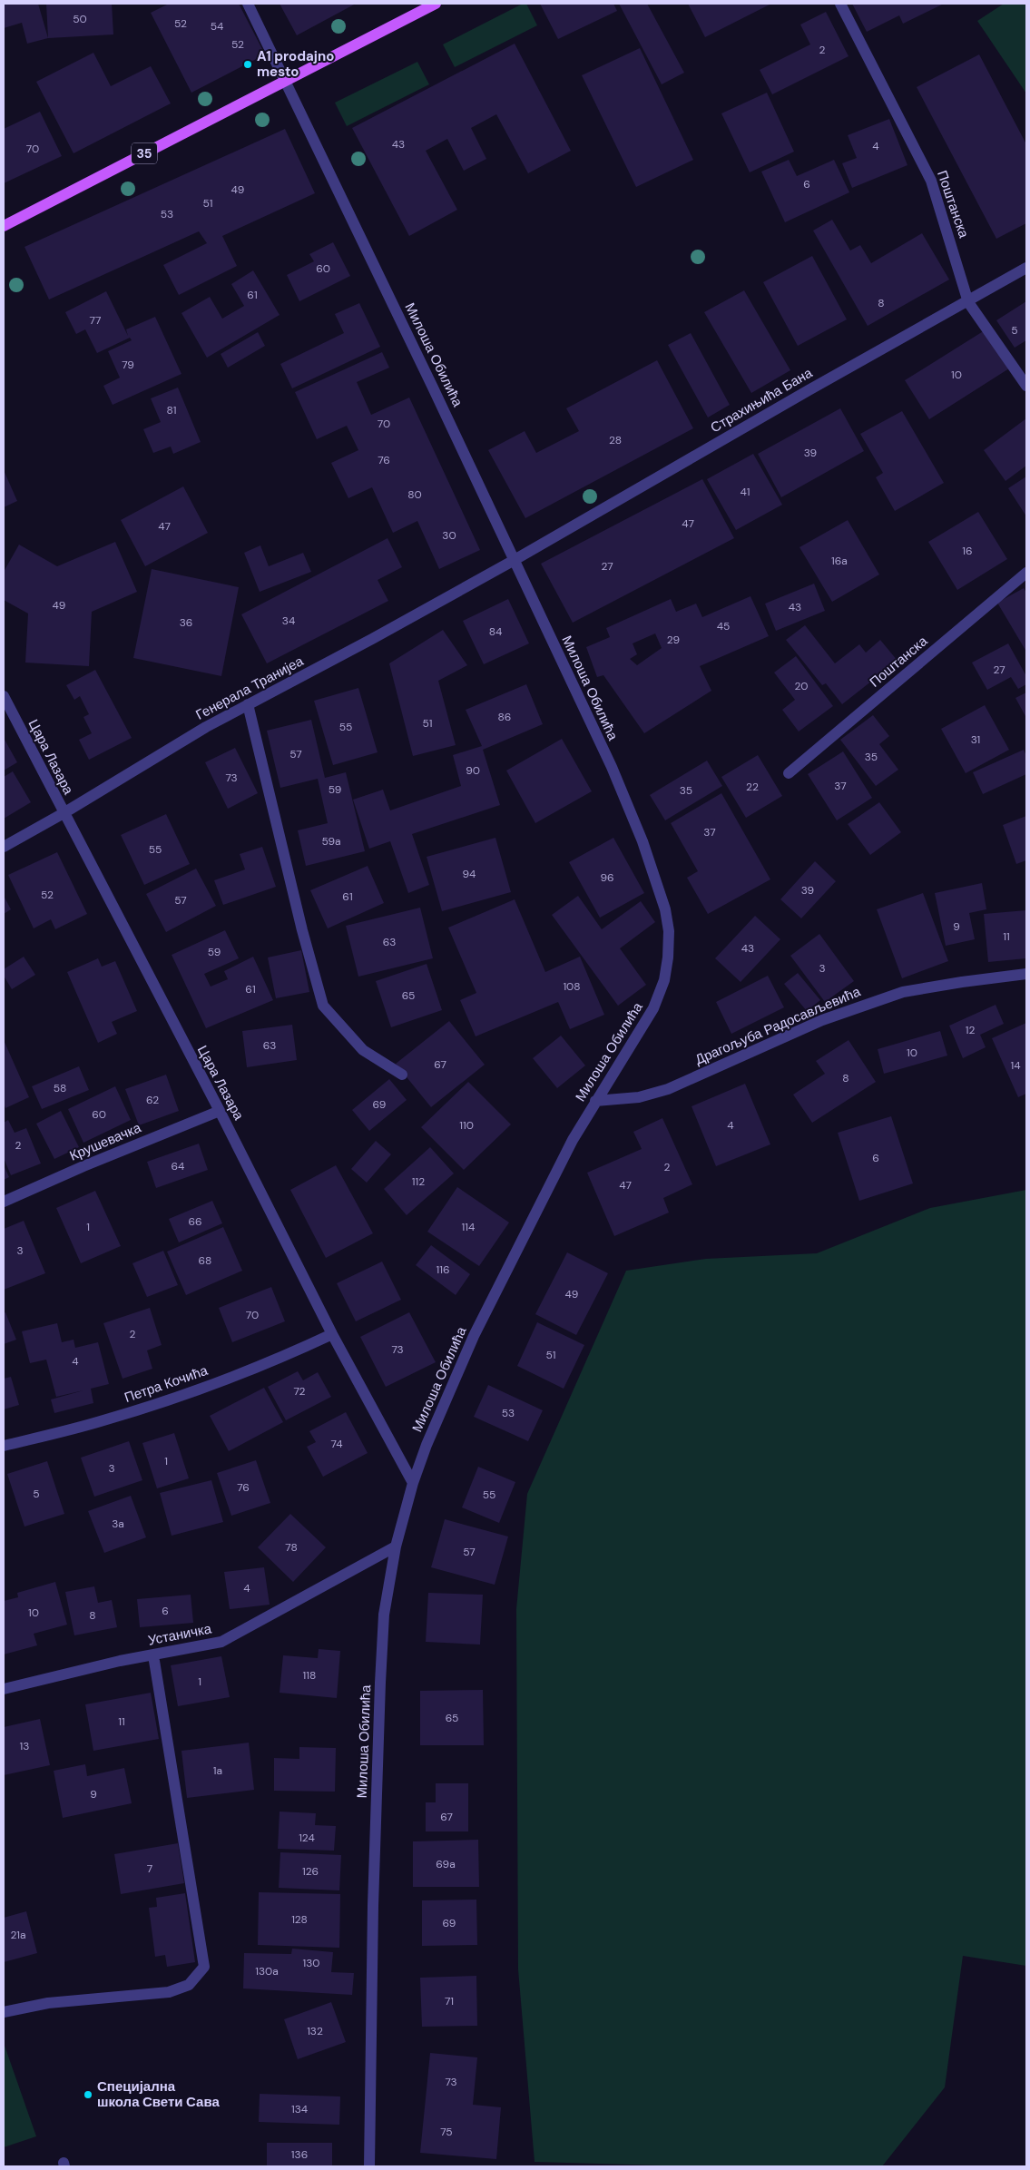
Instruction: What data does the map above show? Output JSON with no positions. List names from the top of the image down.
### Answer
{
  "streets": {
    "main road": ["35"],
    "street": [
      "Поштанска",
      "Милоша Обилића",
      "Страхињића Бана",
      "Генерала Транијеа",
      "Цара Лазара",
      "Драгољуба Радосављевића",
      "Крушевачка",
      "Петра Кочића",
      "Устаничка"
    ]
  },
  "crossings": [
    ["35", "Милоша Обилића"],
    ["Поштанска", "Страхињића Бана"],
    ["Милоша Обилића", "Страхињића Бана"],
    ["Милоша Обилића", "Генерала Транијеа"],
    ["Милоша Обилића", "Цара Лазара"],
    ["Милоша Обилића", "Драгољуба Радосављевића"],
    ["Милоша Обилића", "Устаничка"],
    ["Страхињића Бана", "Генерала Транијеа"],
    ["Генерала Транијеа", "Цара Лазара"],
    ["Цара Лазара", "Крушевачка"],
    ["Цара Лазара", "Петра Кочића"]
  ],
  "places": ["A1 prodajno mesto", "Специјална школа Свети Сава"],
  "house_numbers": [
    "50",
    "52",
    "54",
    "52",
    "2",
    "43",
    "4",
    "70",
    "6",
    "49",
    "51",
    "53",
    "60",
    "61",
    "8",
    "77",
    "5",
    "79",
    "10",
    "81",
    "70",
    "28",
    "39",
    "76",
    "41",
    "80",
    "47",
    "47",
    "30",
    "16",
    "16a",
    "27",
    "49",
    "43",
    "34",
    "36",
    "45",
    "84",
    "29",
    "27",
    "20",
    "86",
    "51",
    "55",
    "31",
    "57",
    "35",
    "90",
    "73",
    "37",
    "22",
    "59",
    "35",
    "37",
    "59a",
    "55",
    "94",
    "96",
    "39",
    "52",
    "61",
    "57",
    "9",
    "11",
    "63",
    "43",
    "59",
    "3",
    "108",
    "61",
    "65",
    "12",
    "63",
    "10",
    "67",
    "14",
    "8",
    "58",
    "62",
    "69",
    "60",
    "110",
    "4",
    "2",
    "6",
    "64",
    "2",
    "112",
    "47",
    "66",
    "1",
    "114",
    "3",
    "68",
    "116",
    "49",
    "70",
    "2",
    "73",
    "51",
    "4",
    "72",
    "53",
    "74",
    "1",
    "3",
    "76",
    "5",
    "55",
    "3a",
    "78",
    "57",
    "4",
    "6",
    "10",
    "8",
    "118",
    "1",
    "65",
    "11",
    "13",
    "1a",
    "9",
    "67",
    "124",
    "69a",
    "7",
    "126",
    "128",
    "69",
    "21a",
    "130",
    "130a",
    "71",
    "132",
    "73",
    "134",
    "75",
    "136"
  ]
}
